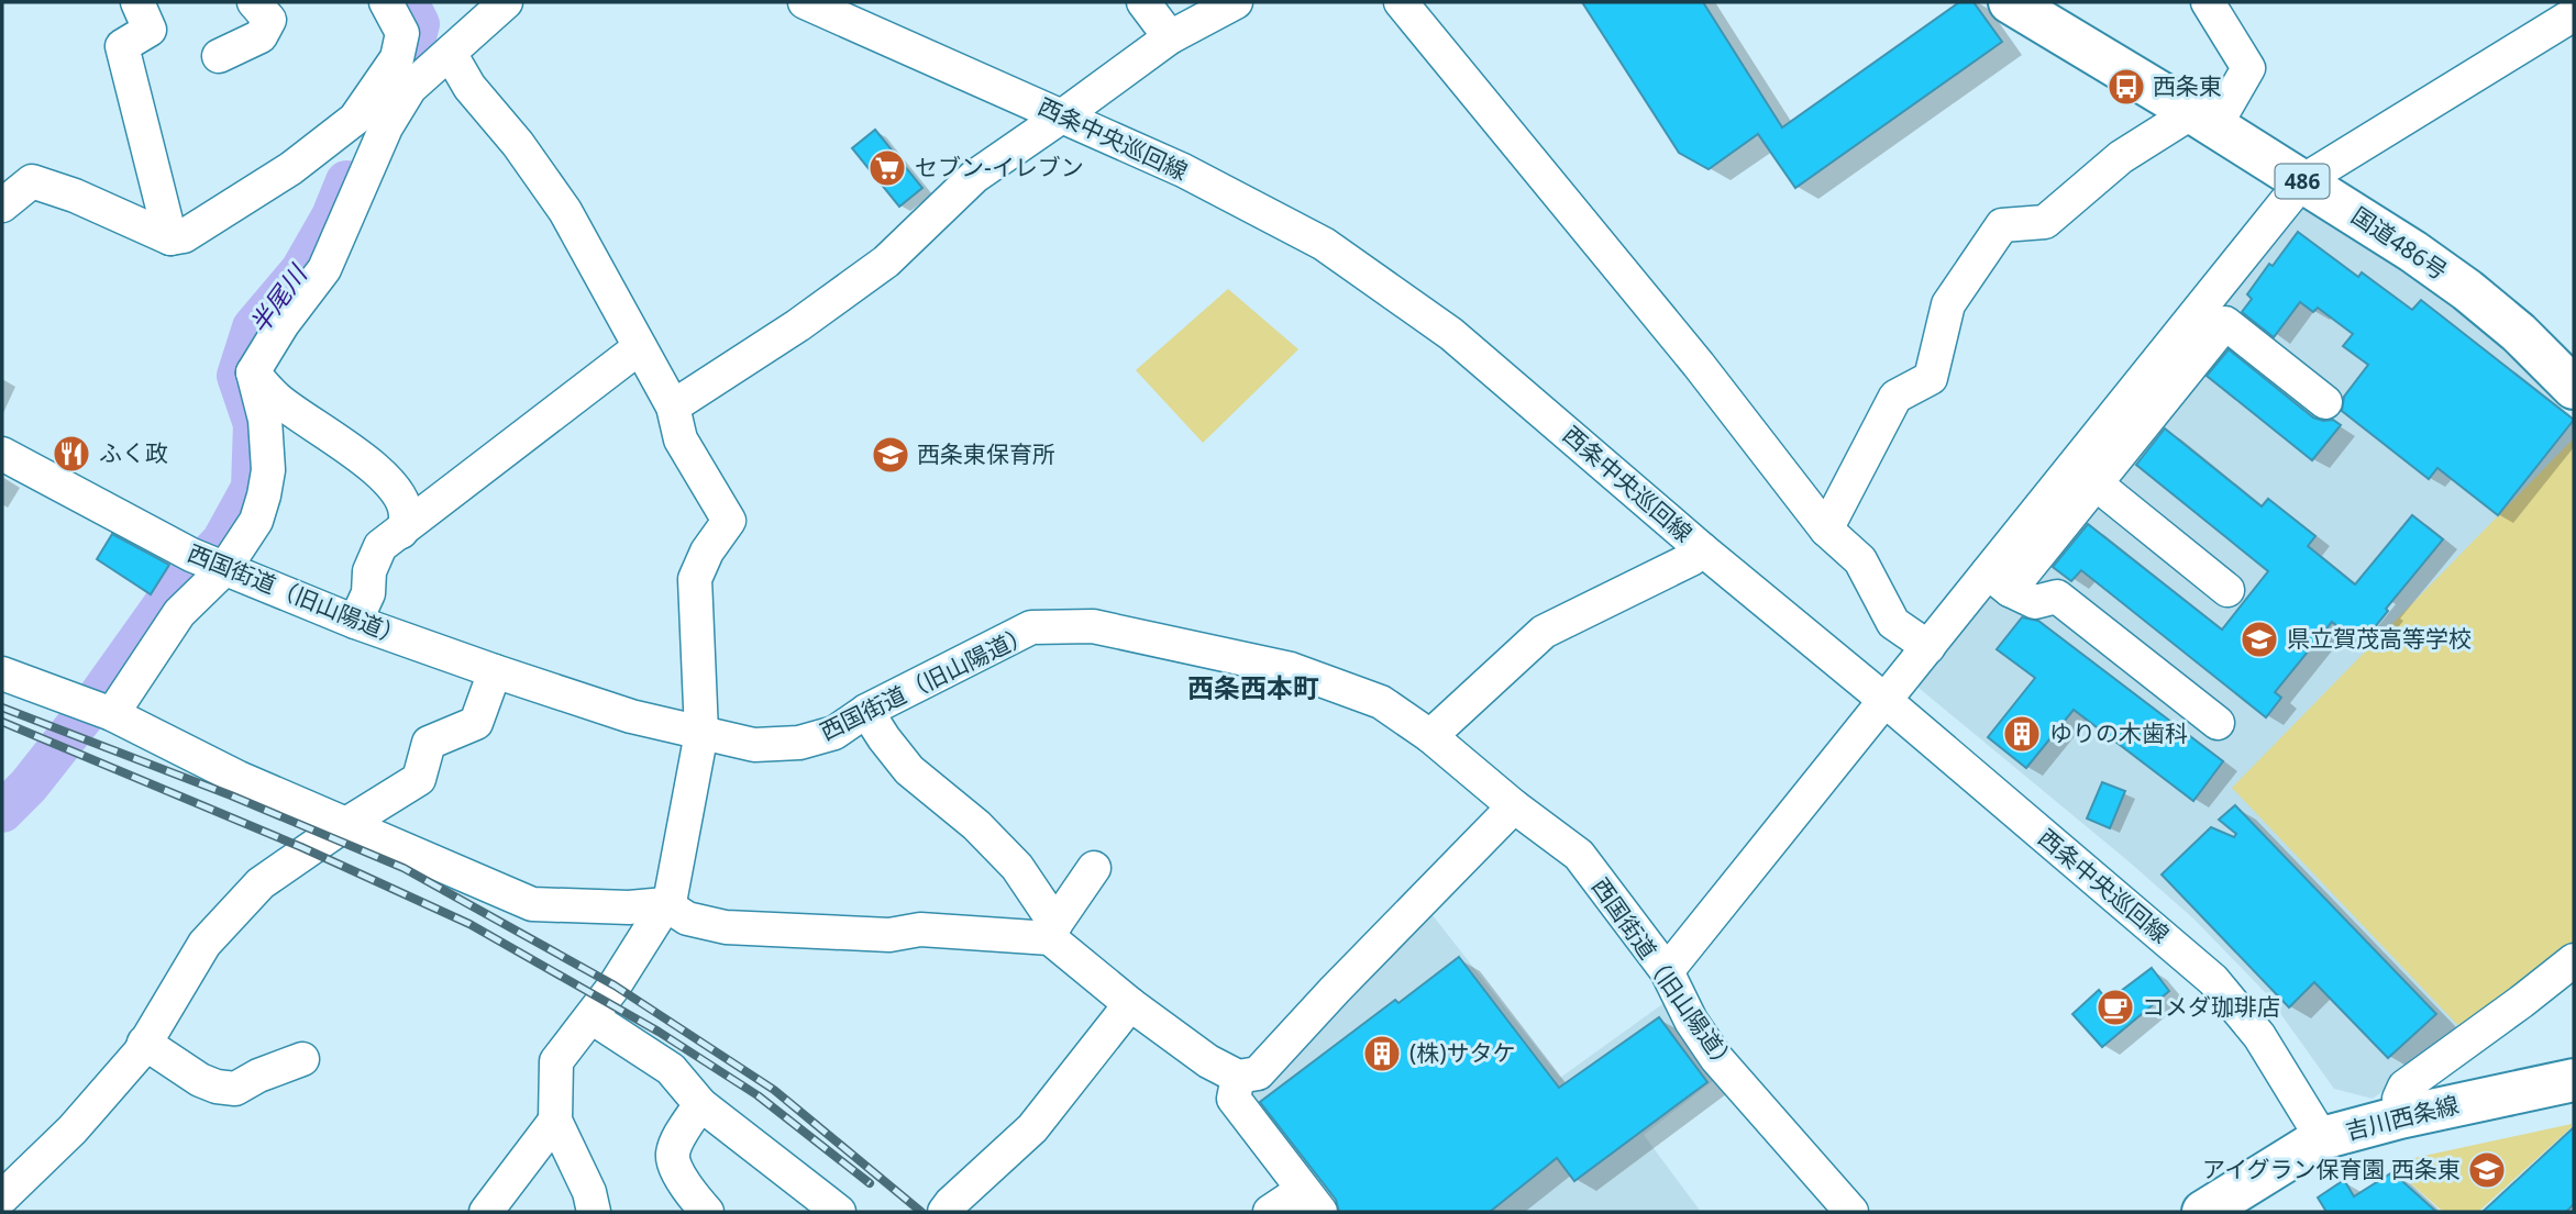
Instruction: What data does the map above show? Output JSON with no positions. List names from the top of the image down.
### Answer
{
  "streets": {
    "main road": ["486", "国道486号", "吉川西条線"],
    "street": ["西条中央巡回線", "西国街道（旧山陽道）"]
  },
  "crossings": [
    ["西条中央巡回線", "吉川西条線"]
  ],
  "districts": ["西条西本町"],
  "water": ["半尾川"],
  "places": {
    "bus stop": ["西条東"],
    "supermarket": ["セブン-イレブン"],
    "restaurant": ["ふく政"],
    "school or university": ["西条東保育所", "県立賀茂高等学校", "アイグラン保育園 西条東"],
    "building": ["ゆりの木歯科", "(株)サタケ"],
    "cafe": ["コメダ珈琲店"]
  }
}
